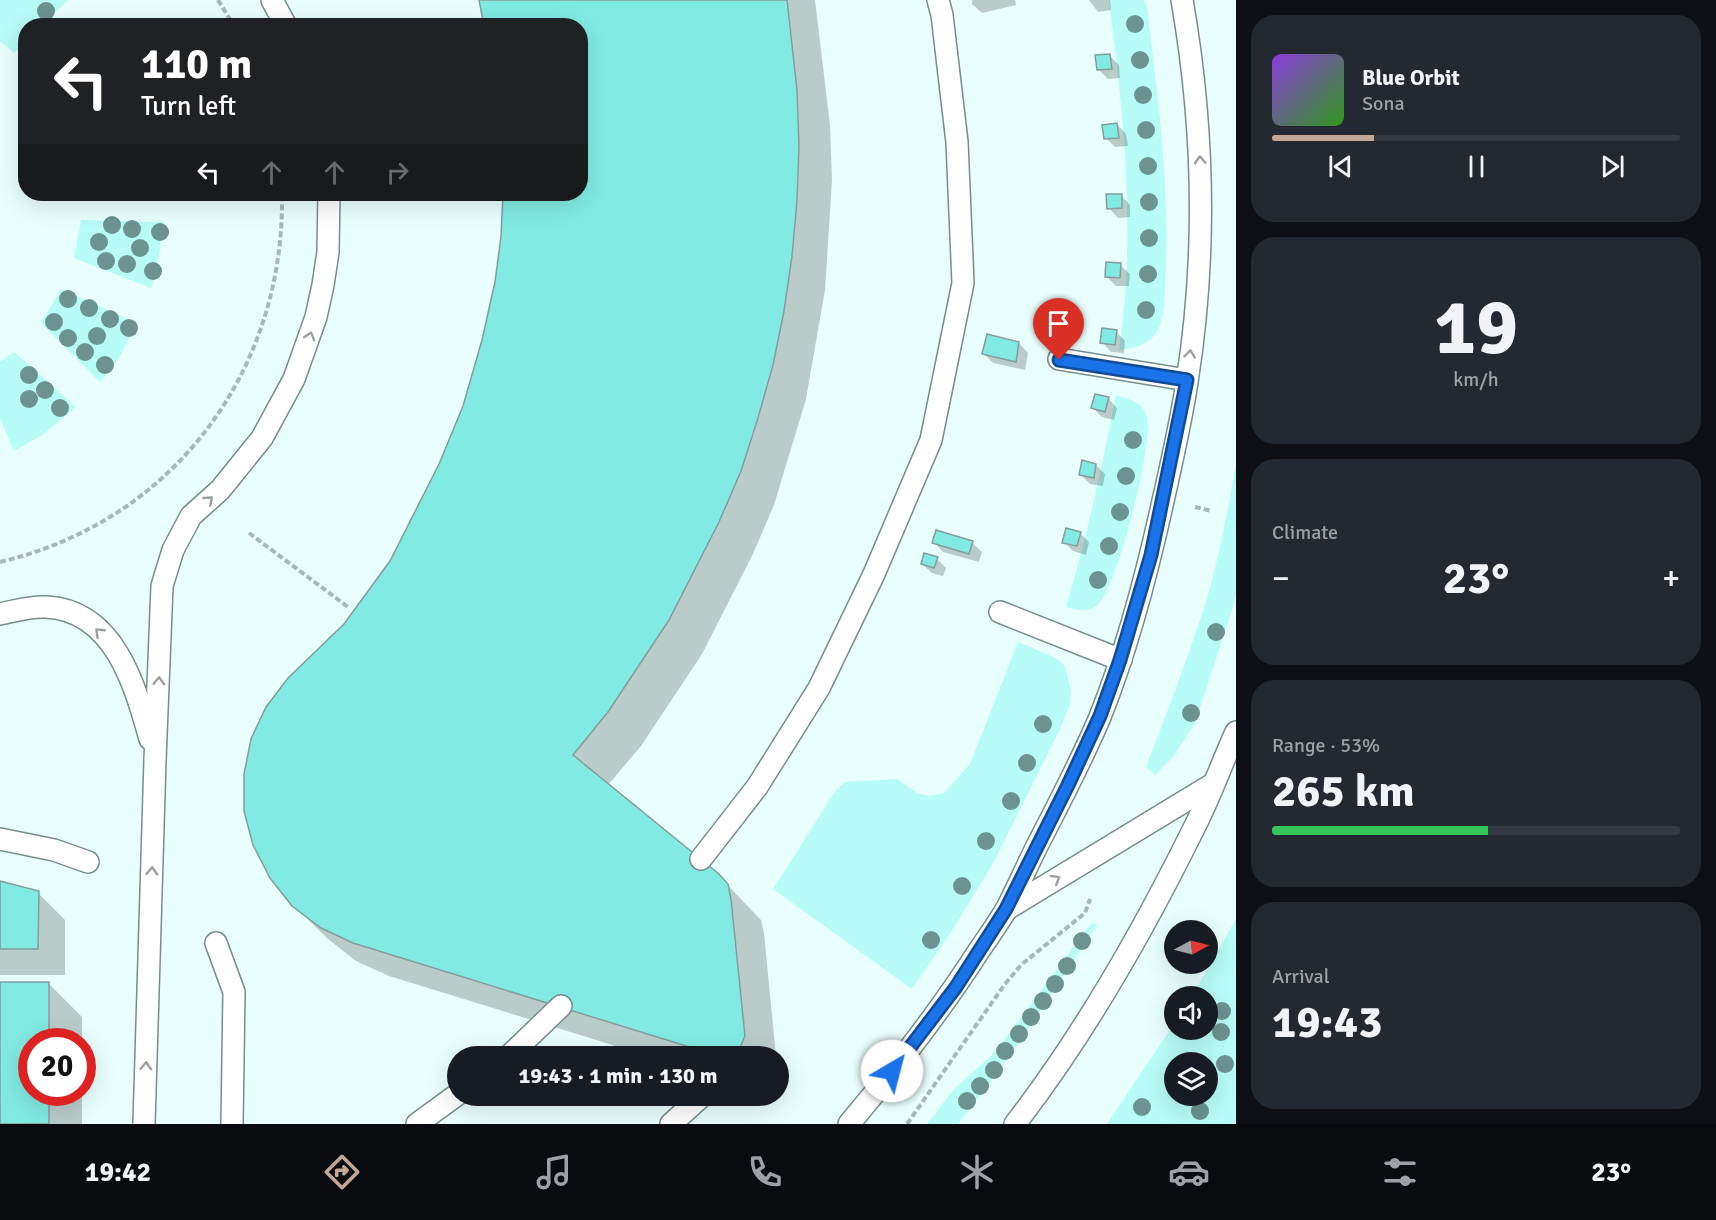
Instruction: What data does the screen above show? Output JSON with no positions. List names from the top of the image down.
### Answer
{
  "north": "right",
  "page": {
    "turn": ["110 m", "Turn left"],
    "song": ["Blue Orbit", "Sona"],
    "tile": [
      ["19", "km/h"],
      "Climate",
      ["Range · 53%", "265 km"],
      ["Arrival", "19:43"]
    ],
    "heat": ["−", "23°", "+"],
    "limit": "20",
    "trip": "19:43 · 1 min · 130 m",
    "tabs": ["19:42", "23°"]
  }
}
